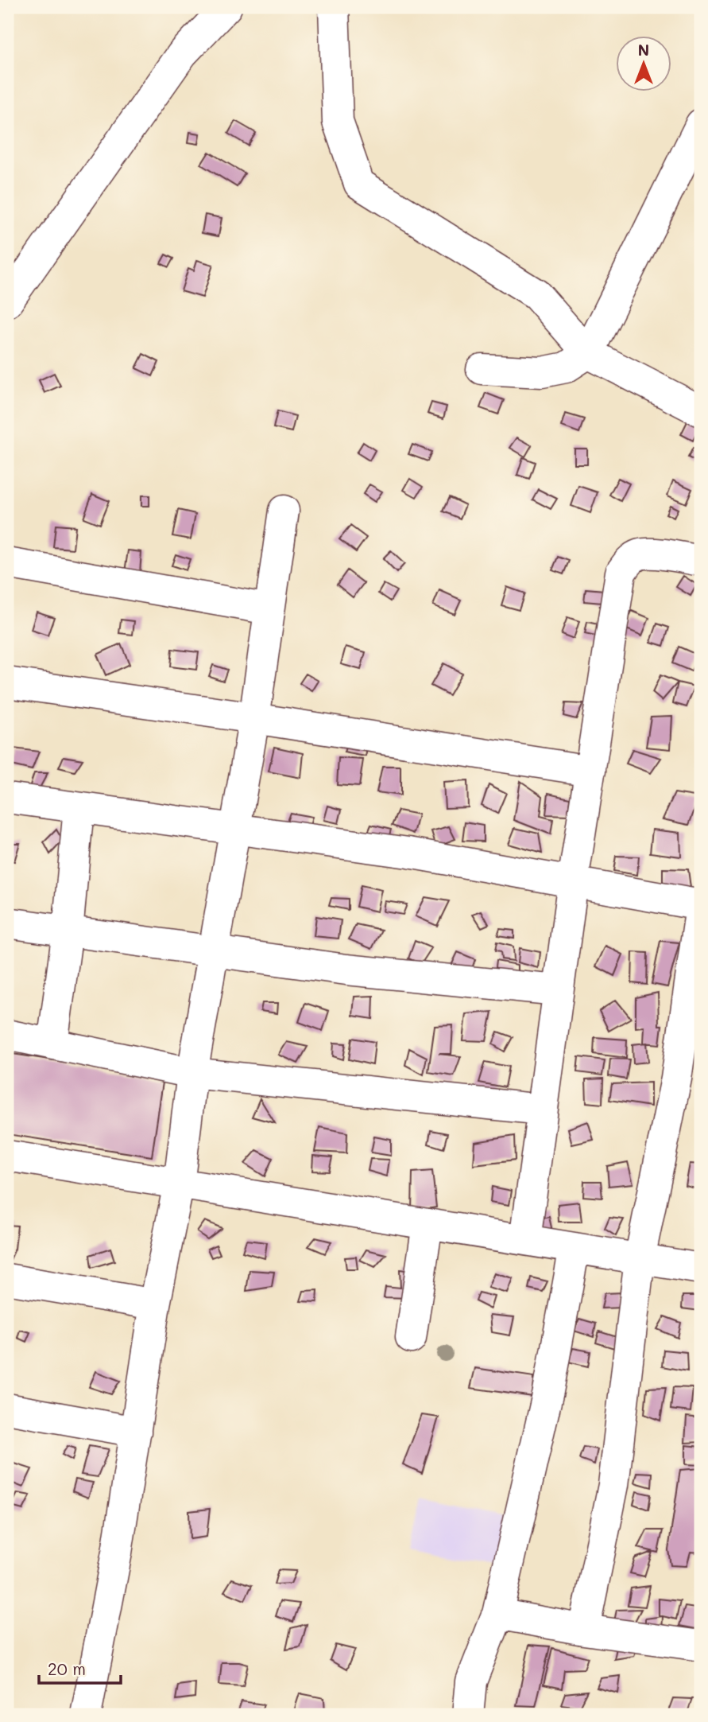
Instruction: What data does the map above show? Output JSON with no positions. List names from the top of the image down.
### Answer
{
  "scale_bar": "20 m",
  "north": "top"
}
